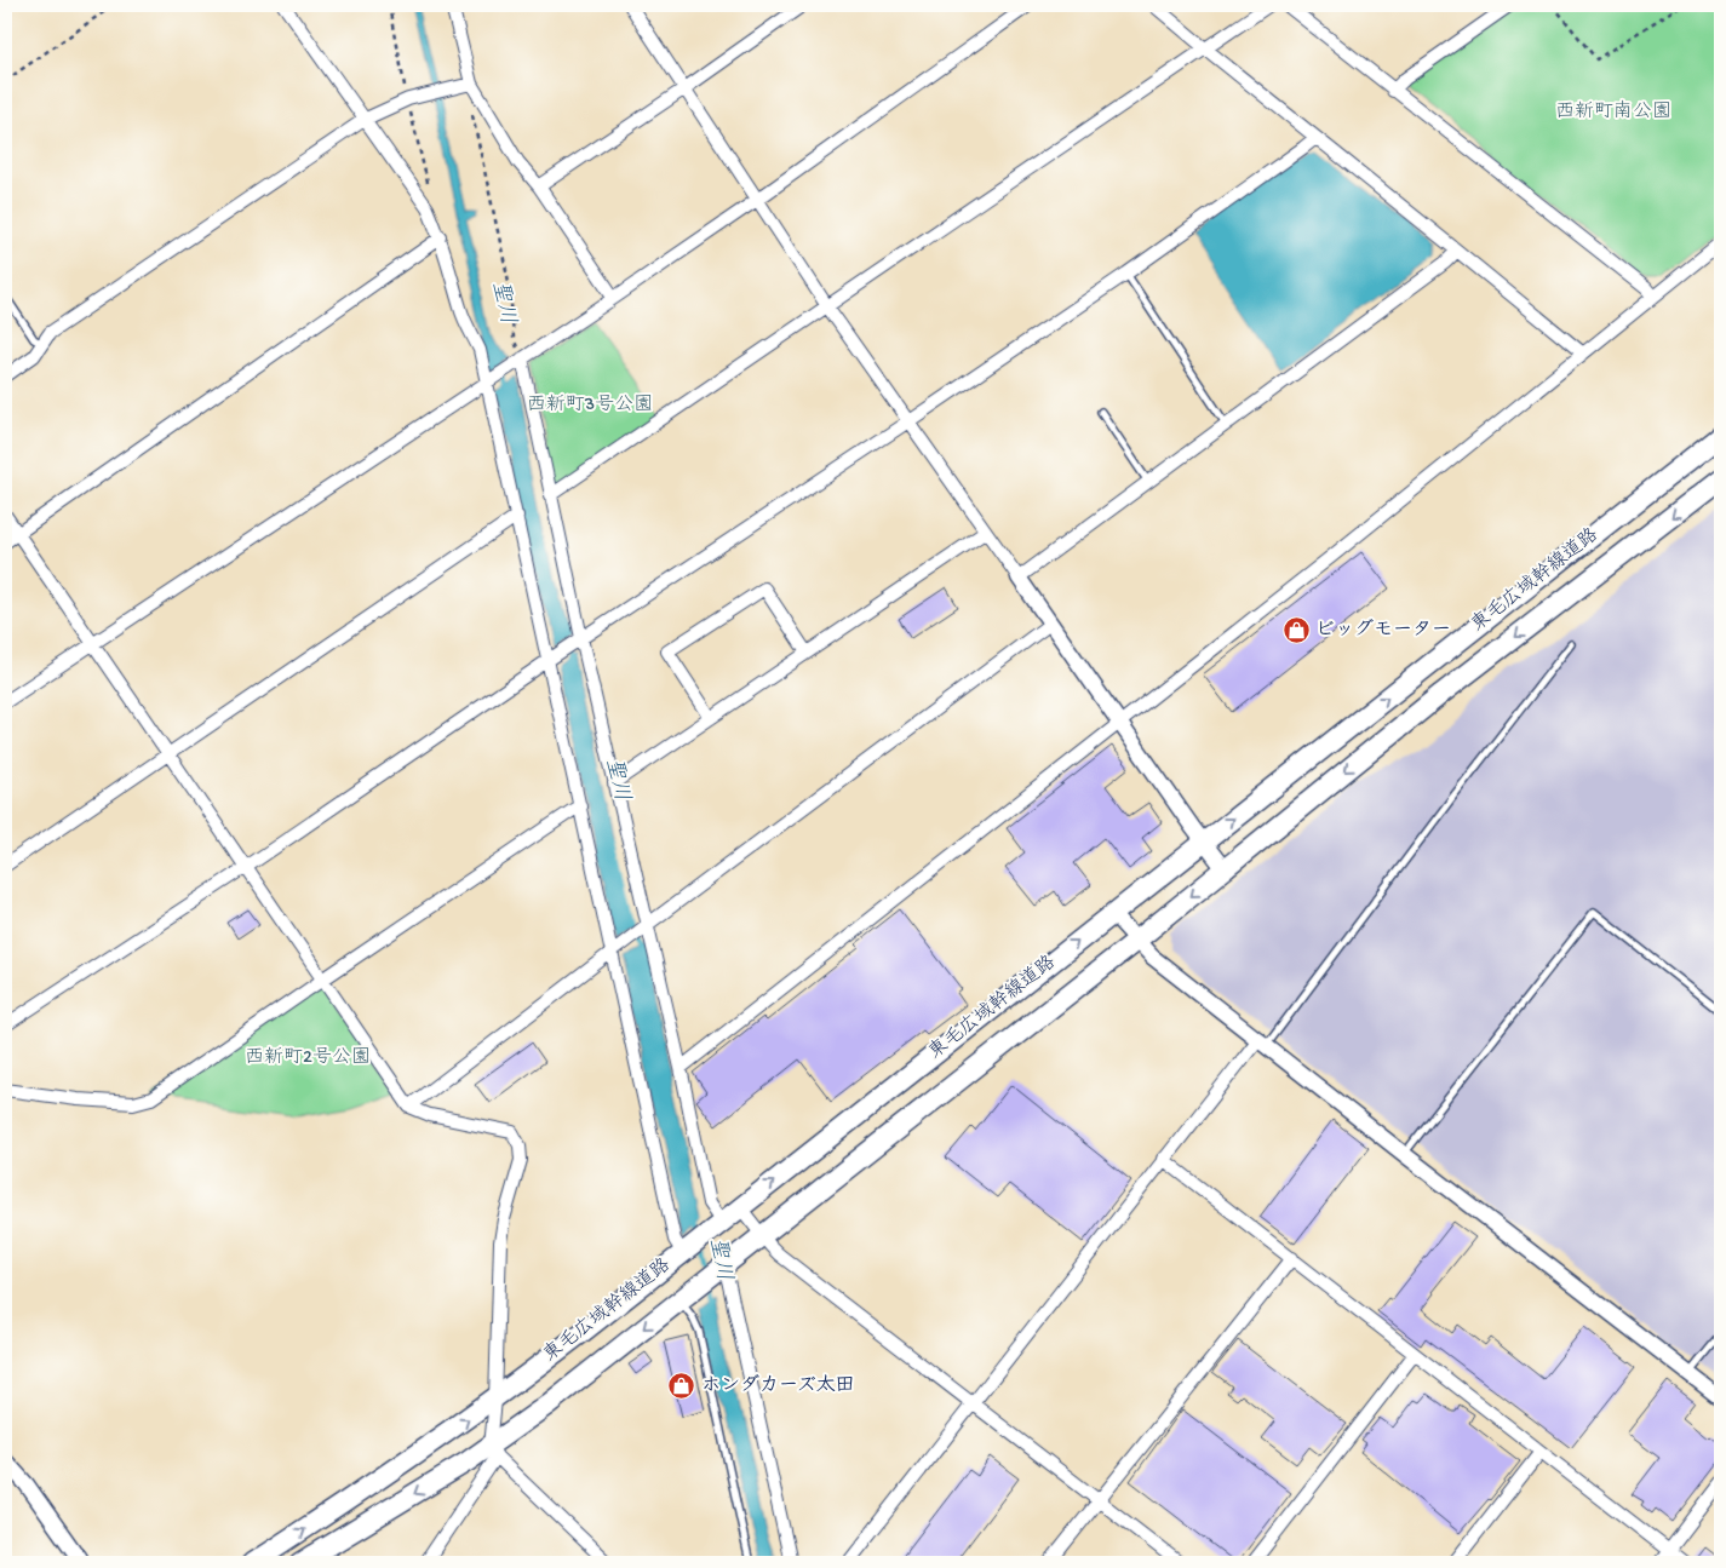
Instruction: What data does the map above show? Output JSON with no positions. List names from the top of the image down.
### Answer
{
  "streets": {
    "highway": ["東毛広域幹線道路"]
  },
  "water": ["聖川"],
  "parks": ["西新町南公園", "西新町3号公園", "西新町2号公園"],
  "places": {
    "shop": ["ビッグモーター", "ホンダカーズ太田"]
  }
}
